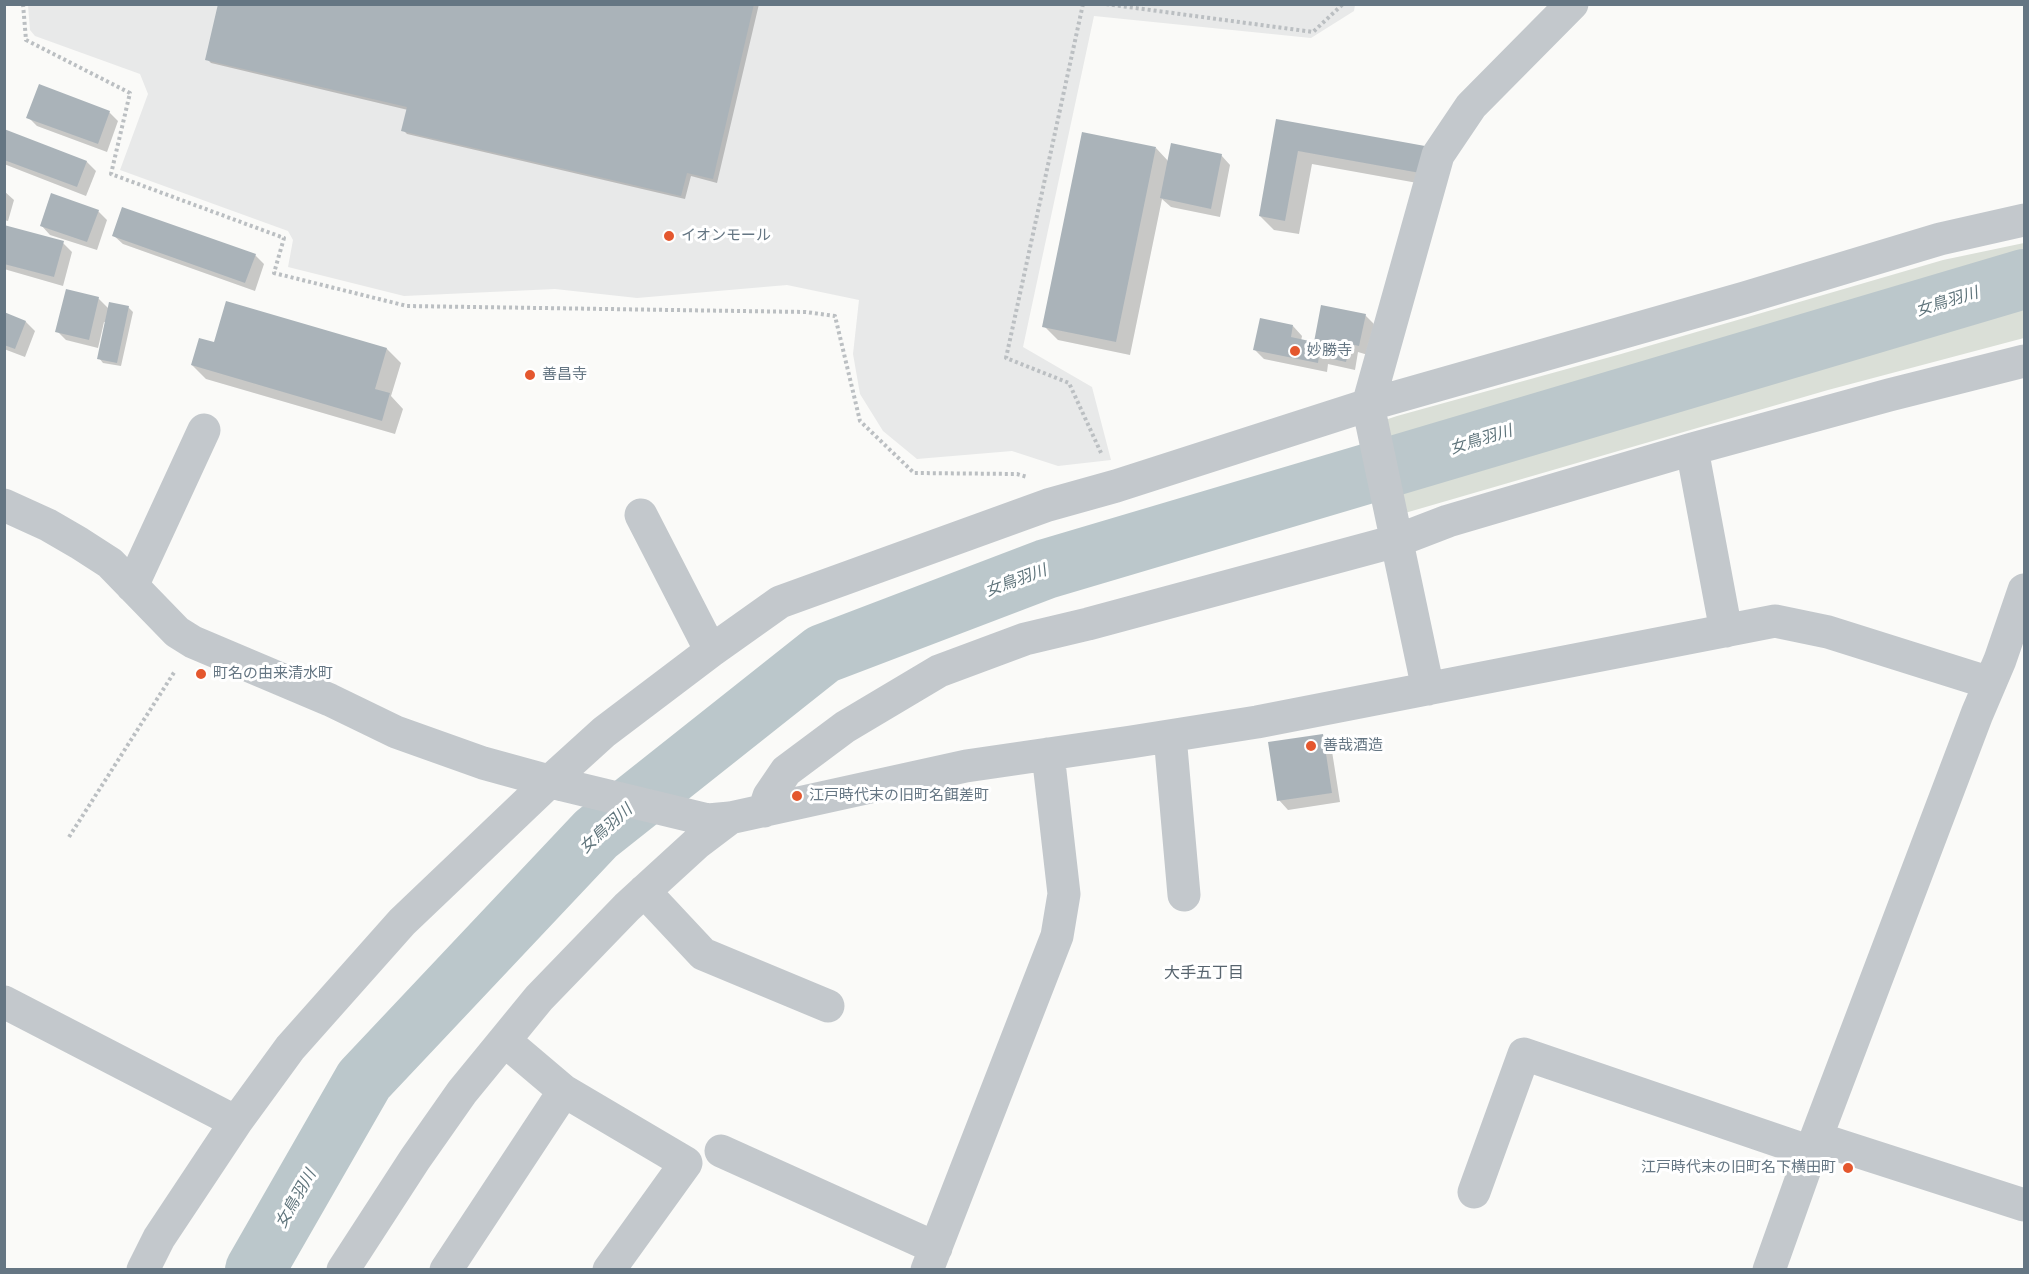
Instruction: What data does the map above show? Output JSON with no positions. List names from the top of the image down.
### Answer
{
  "districts": ["大手五丁目"],
  "water": ["女鳥羽川"],
  "places": [
    "イオンモール",
    "妙勝寺",
    "善昌寺",
    "町名の由来清水町",
    "善哉酒造",
    "江戸時代末の旧町名餌差町",
    "江戸時代末の旧町名下横田町"
  ]
}
